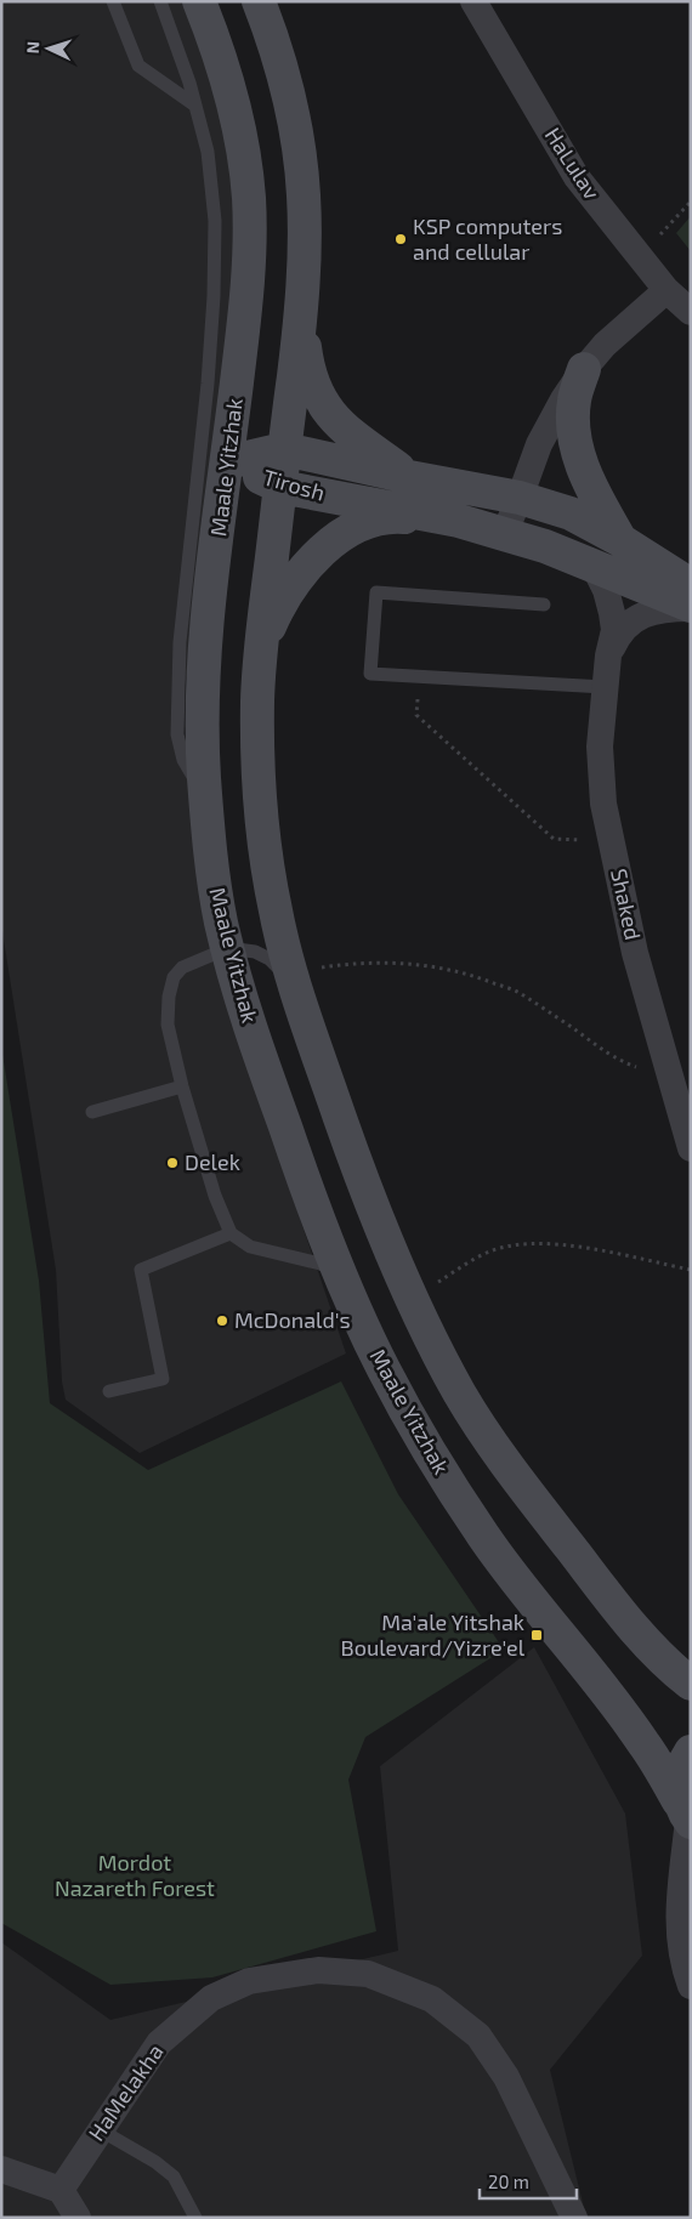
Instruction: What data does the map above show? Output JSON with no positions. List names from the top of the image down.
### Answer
{
  "streets": {
    "main road": ["Maale Yitzhak", "Tirosh"],
    "street": ["HaLulav", "Shaked", "HaMelakha"]
  },
  "crossings": [
    ["Maale Yitzhak", "Tirosh"],
    ["Tirosh", "Shaked"]
  ],
  "parks": ["Mordot Nazareth Forest"],
  "places": {
    "other": ["KSP computers and cellular", "Delek", "McDonald's"],
    "transit": ["Ma'ale Yitshak Boulevard/Yizre'el"]
  },
  "scale_bar": "20 m",
  "north": "left"
}
